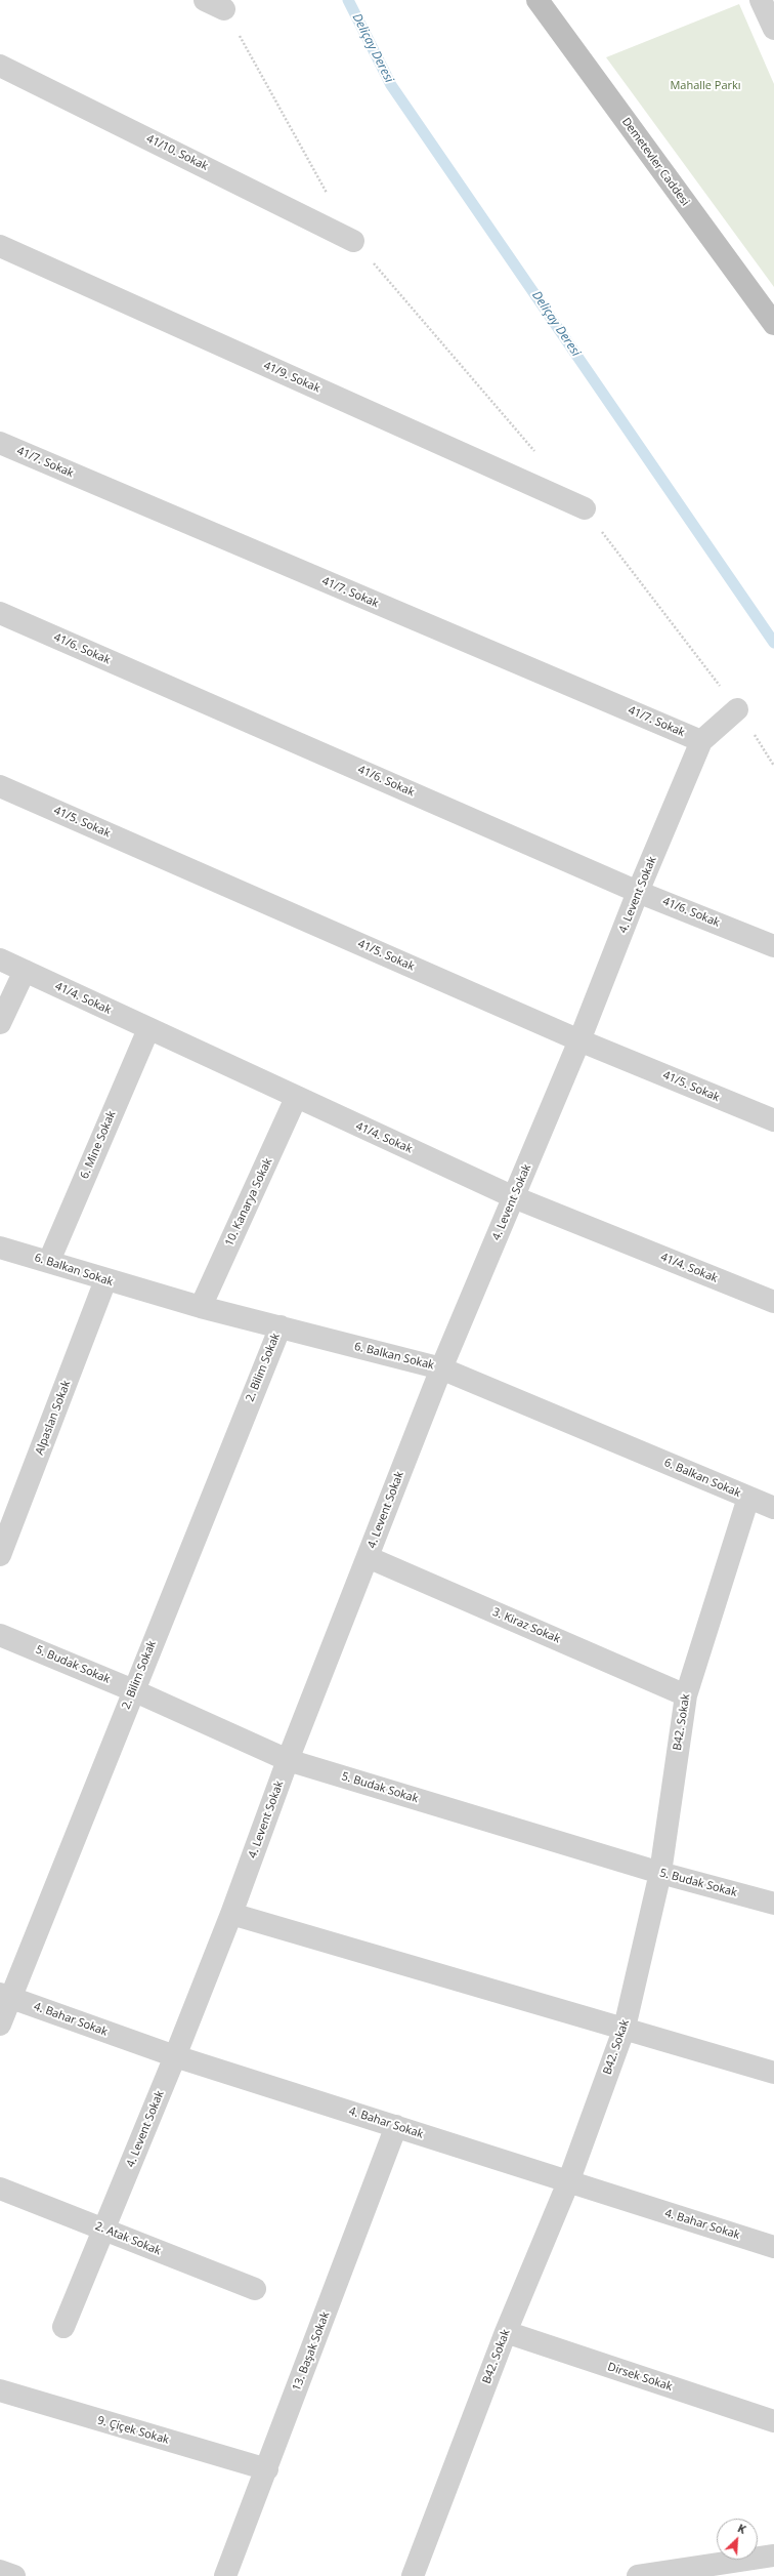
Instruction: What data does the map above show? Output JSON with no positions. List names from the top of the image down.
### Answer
{
  "streets": {
    "main road": ["Demetevler Caddesi"],
    "street": [
      "41/10. Sokak",
      "41/9. Sokak",
      "41/7. Sokak",
      "41/6. Sokak",
      "41/5. Sokak",
      "4. Levent Sokak",
      "41/4. Sokak",
      "6. Mine Sokak",
      "10. Kanarya Sokak",
      "6. Balkan Sokak",
      "2. Bilim Sokak",
      "Alpaslan Sokak",
      "3. Kiraz Sokak",
      "5. Budak Sokak",
      "B42. Sokak",
      "4. Bahar Sokak",
      "2. Atak Sokak",
      "13. Başak Sokak",
      "Dirsek Sokak",
      "9. Çiçek Sokak"
    ]
  },
  "crossings": [
    ["41/7. Sokak", "4. Levent Sokak"],
    ["41/6. Sokak", "4. Levent Sokak"],
    ["41/5. Sokak", "4. Levent Sokak"],
    ["4. Levent Sokak", "41/4. Sokak"],
    ["4. Levent Sokak", "6. Balkan Sokak"],
    ["4. Levent Sokak", "3. Kiraz Sokak"],
    ["4. Levent Sokak", "5. Budak Sokak"],
    ["4. Levent Sokak", "4. Bahar Sokak"],
    ["4. Levent Sokak", "2. Atak Sokak"],
    ["41/4. Sokak", "6. Mine Sokak"],
    ["41/4. Sokak", "10. Kanarya Sokak"],
    ["6. Mine Sokak", "6. Balkan Sokak"],
    ["10. Kanarya Sokak", "6. Balkan Sokak"],
    ["6. Balkan Sokak", "2. Bilim Sokak"],
    ["6. Balkan Sokak", "Alpaslan Sokak"],
    ["6. Balkan Sokak", "B42. Sokak"],
    ["2. Bilim Sokak", "5. Budak Sokak"],
    ["2. Bilim Sokak", "4. Bahar Sokak"],
    ["3. Kiraz Sokak", "B42. Sokak"],
    ["5. Budak Sokak", "B42. Sokak"],
    ["B42. Sokak", "4. Bahar Sokak"],
    ["B42. Sokak", "Dirsek Sokak"],
    ["4. Bahar Sokak", "13. Başak Sokak"],
    ["13. Başak Sokak", "9. Çiçek Sokak"]
  ],
  "water": ["Deliçay Deresi"],
  "parks": ["Mahalle Parkı"],
  "north": "top right"
}
